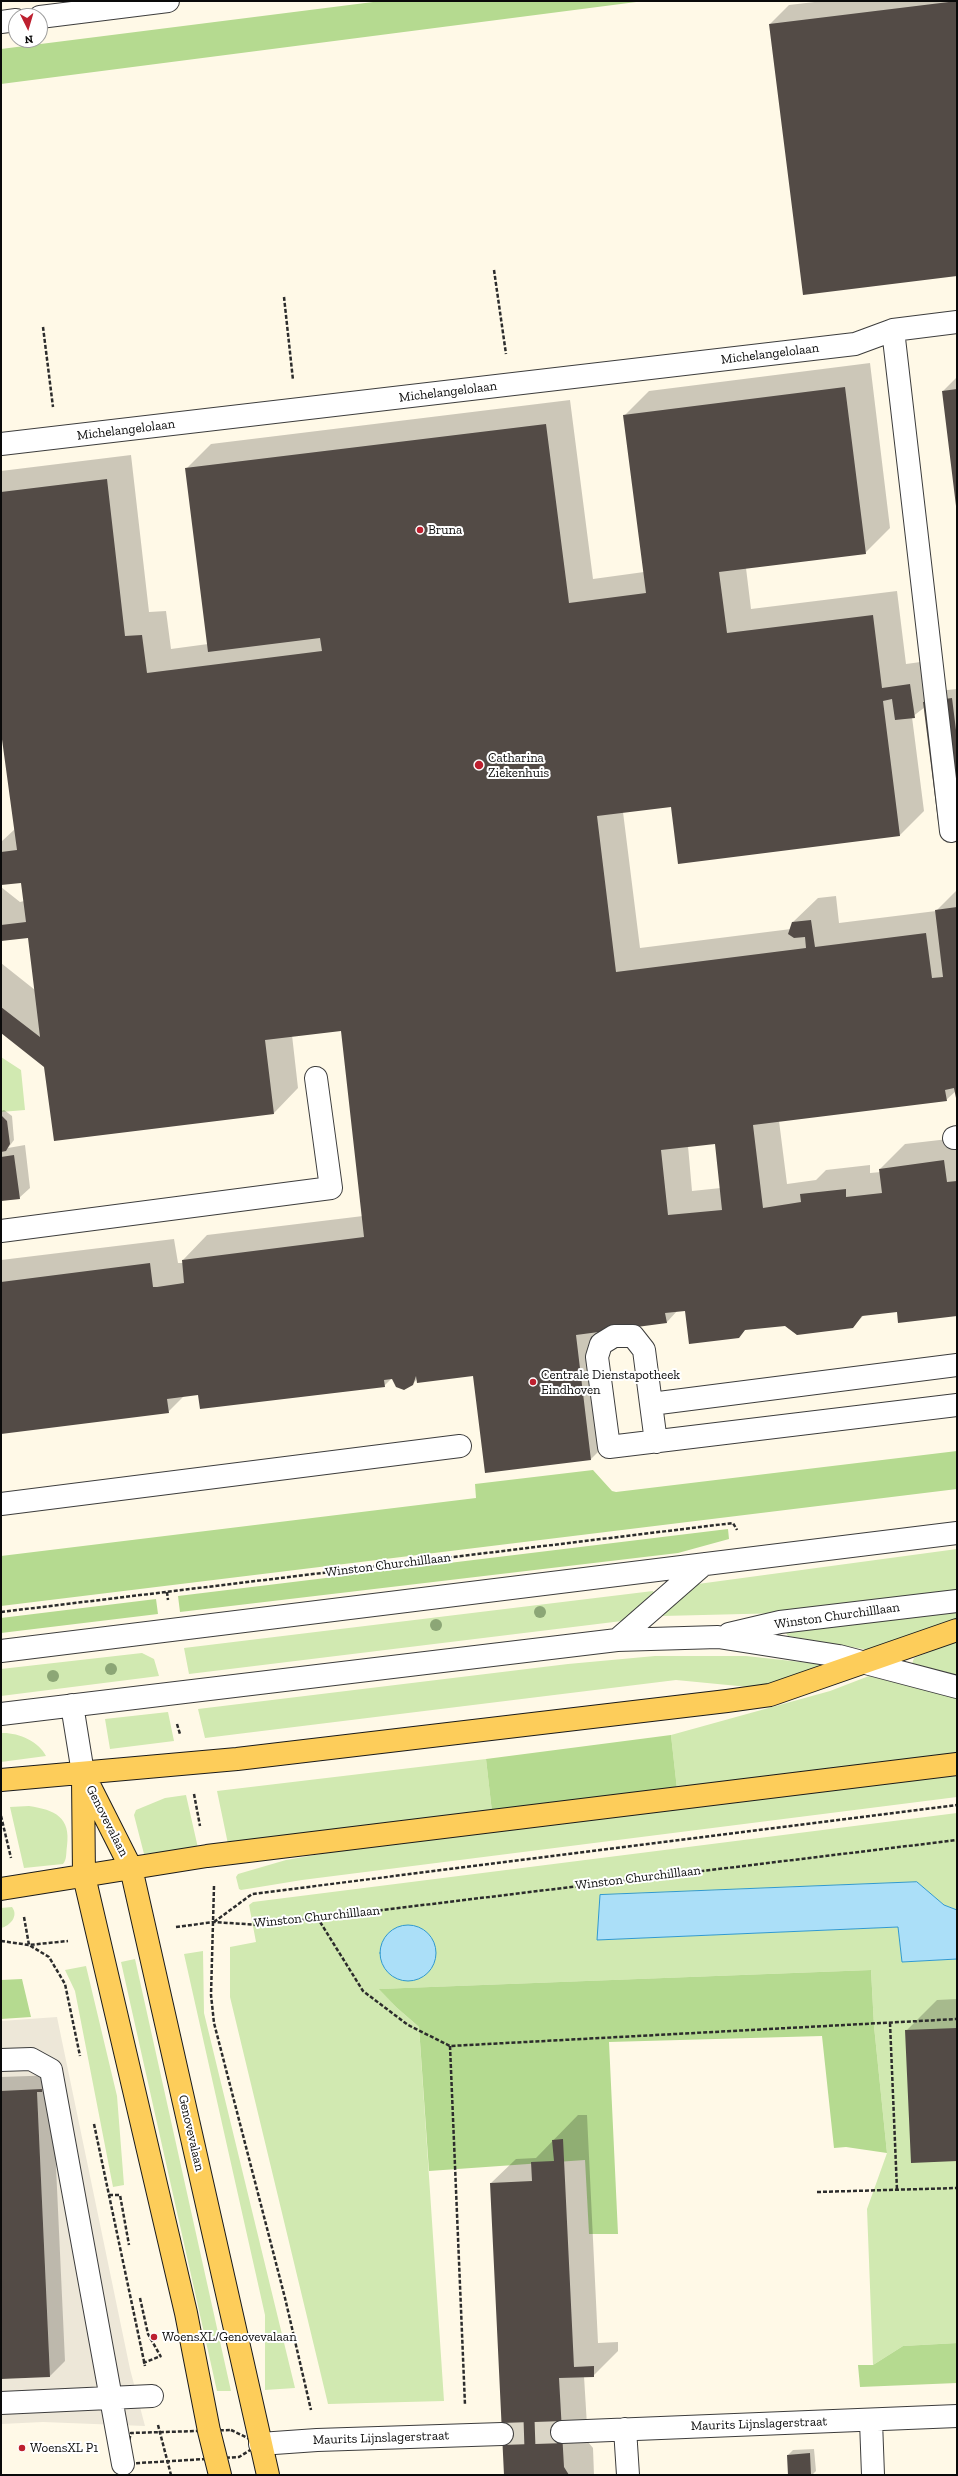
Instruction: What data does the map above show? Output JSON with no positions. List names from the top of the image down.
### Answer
{
  "streets": {
    "main road": ["Winston Churchilllaan", "Genovevalaan"],
    "street": ["Michelangelolaan", "Maurits Lijnslagerstraat"]
  },
  "crossings": [
    ["Winston Churchilllaan", "Genovevalaan"],
    ["Genovevalaan", "Maurits Lijnslagerstraat"]
  ],
  "places": [
    "Bruna",
    "Catharina Ziekenhuis",
    "Centrale Dienstapotheek Eindhoven",
    "WoensXL/Genovevalaan",
    "WoensXL P1"
  ],
  "north": "bottom"
}
